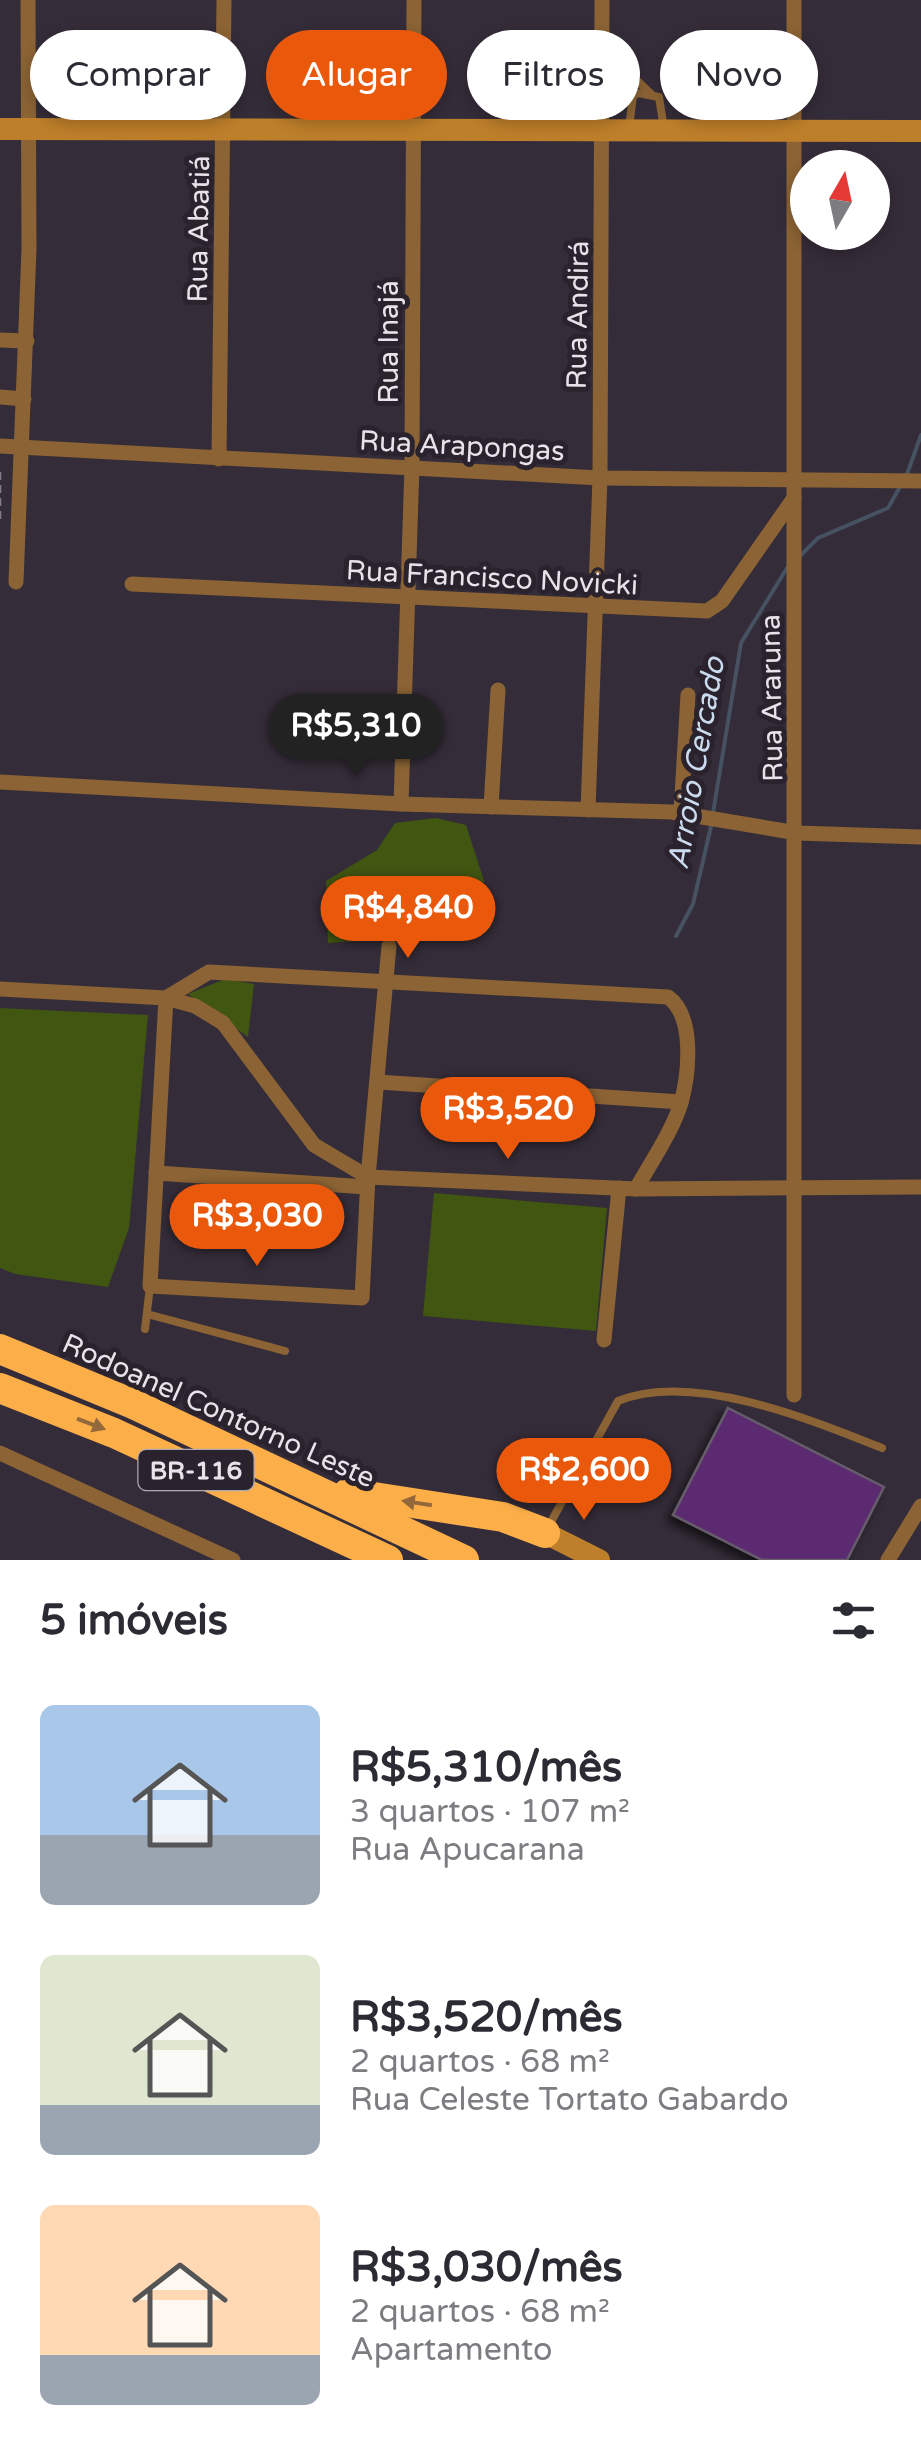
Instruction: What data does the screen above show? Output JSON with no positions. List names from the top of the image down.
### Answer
{
  "streets": {
    "highway": ["Rodoanel Contorno Leste", "BR-116"],
    "street": [
      "Rua Abatiá",
      "Rua Andirá",
      "Rua Inajá",
      "Rua Arapongas",
      "Rua Francisco Novicki",
      "Rua Araruna"
    ]
  },
  "crossings": [
    ["Rua Abatiá", "Rua Arapongas"],
    ["Rua Andirá", "Rua Arapongas"],
    ["Rua Andirá", "Rua Francisco Novicki"],
    ["Rua Inajá", "Rua Arapongas"],
    ["Rua Inajá", "Rua Francisco Novicki"],
    ["Rua Arapongas", "Rua Francisco Novicki"],
    ["Rua Arapongas", "Rua Araruna"],
    ["Rua Francisco Novicki", "Rua Araruna"]
  ],
  "water": ["Arroio Cercado"],
  "north": "top",
  "page": {
    "chip": [
      "Comprar",
      "Alugar",
      "Filtros",
      "Novo"
    ],
    "price": [
      "R$5,310",
      "R$4,840",
      "R$3,520",
      "R$3,030",
      "R$2,600"
    ],
    "heading": "5 imóveis",
    "list": [
      {
        "name": "R$5,310/mês",
        "note": "3 quartos · 107 m² · Rua Apucarana"
      },
      {
        "name": "R$3,520/mês",
        "note": "2 quartos · 68 m² · Rua Celeste Tortato Gabardo"
      },
      {
        "name": "R$3,030/mês",
        "note": "2 quartos · 68 m² · Apartamento"
      }
    ]
  }
}
